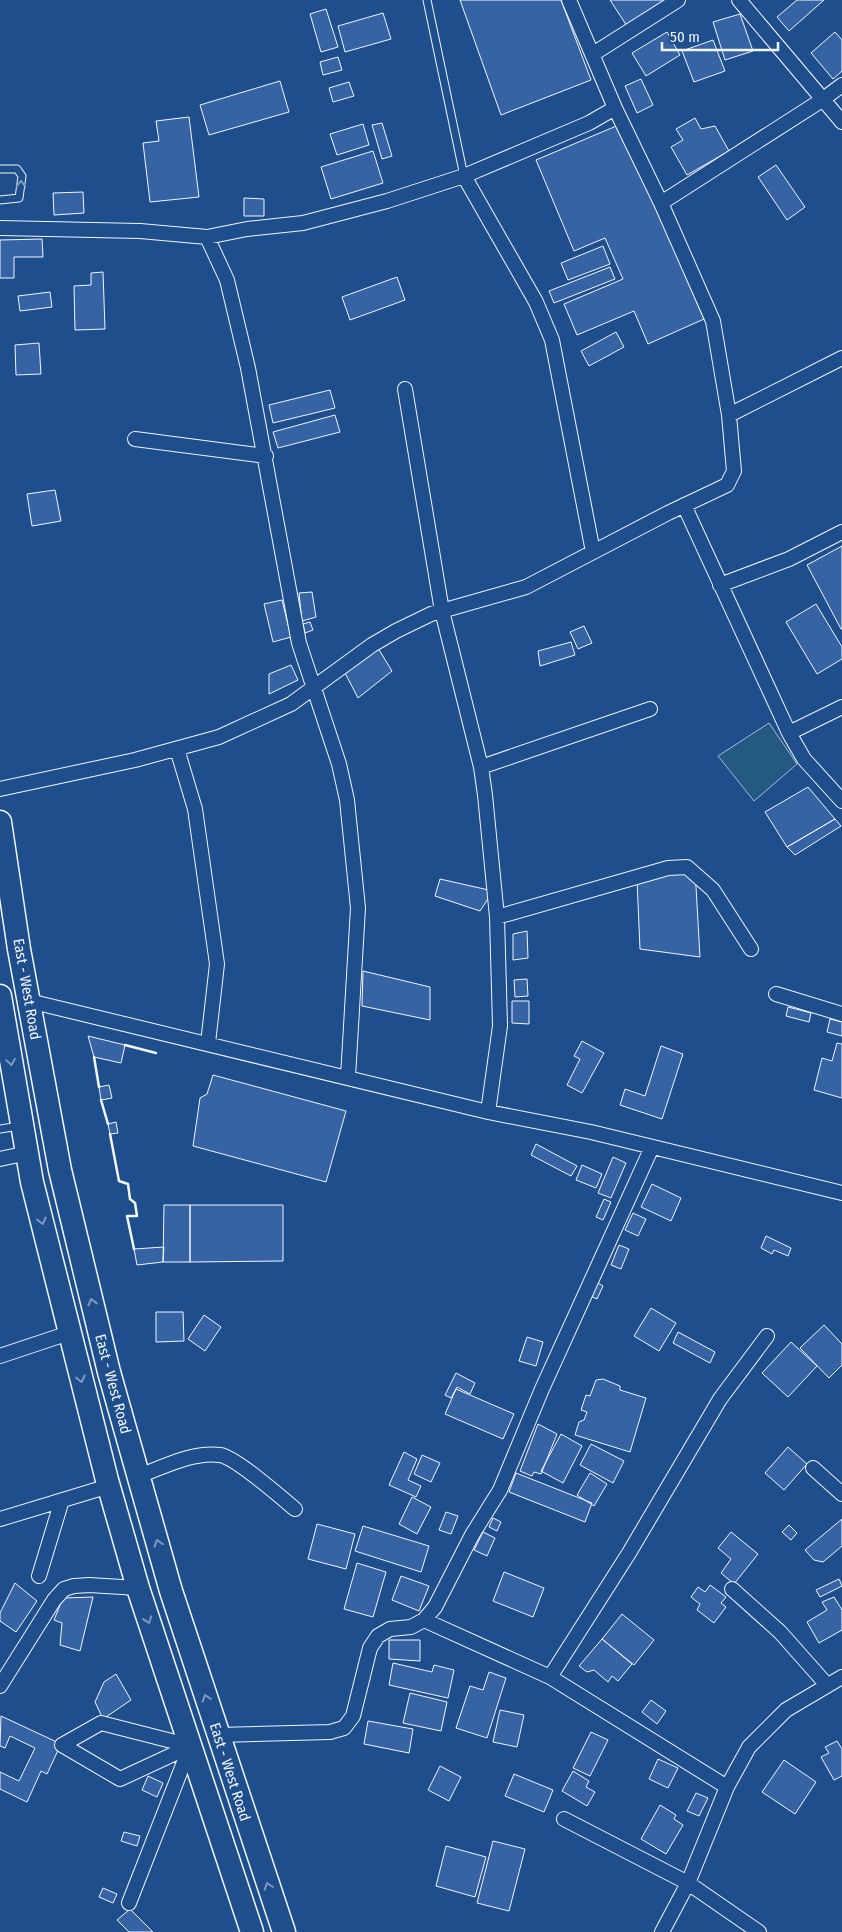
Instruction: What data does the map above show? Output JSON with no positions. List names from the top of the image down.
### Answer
{
  "streets": {
    "main road": ["East - West Road"]
  },
  "scale_bar": "50 m"
}
